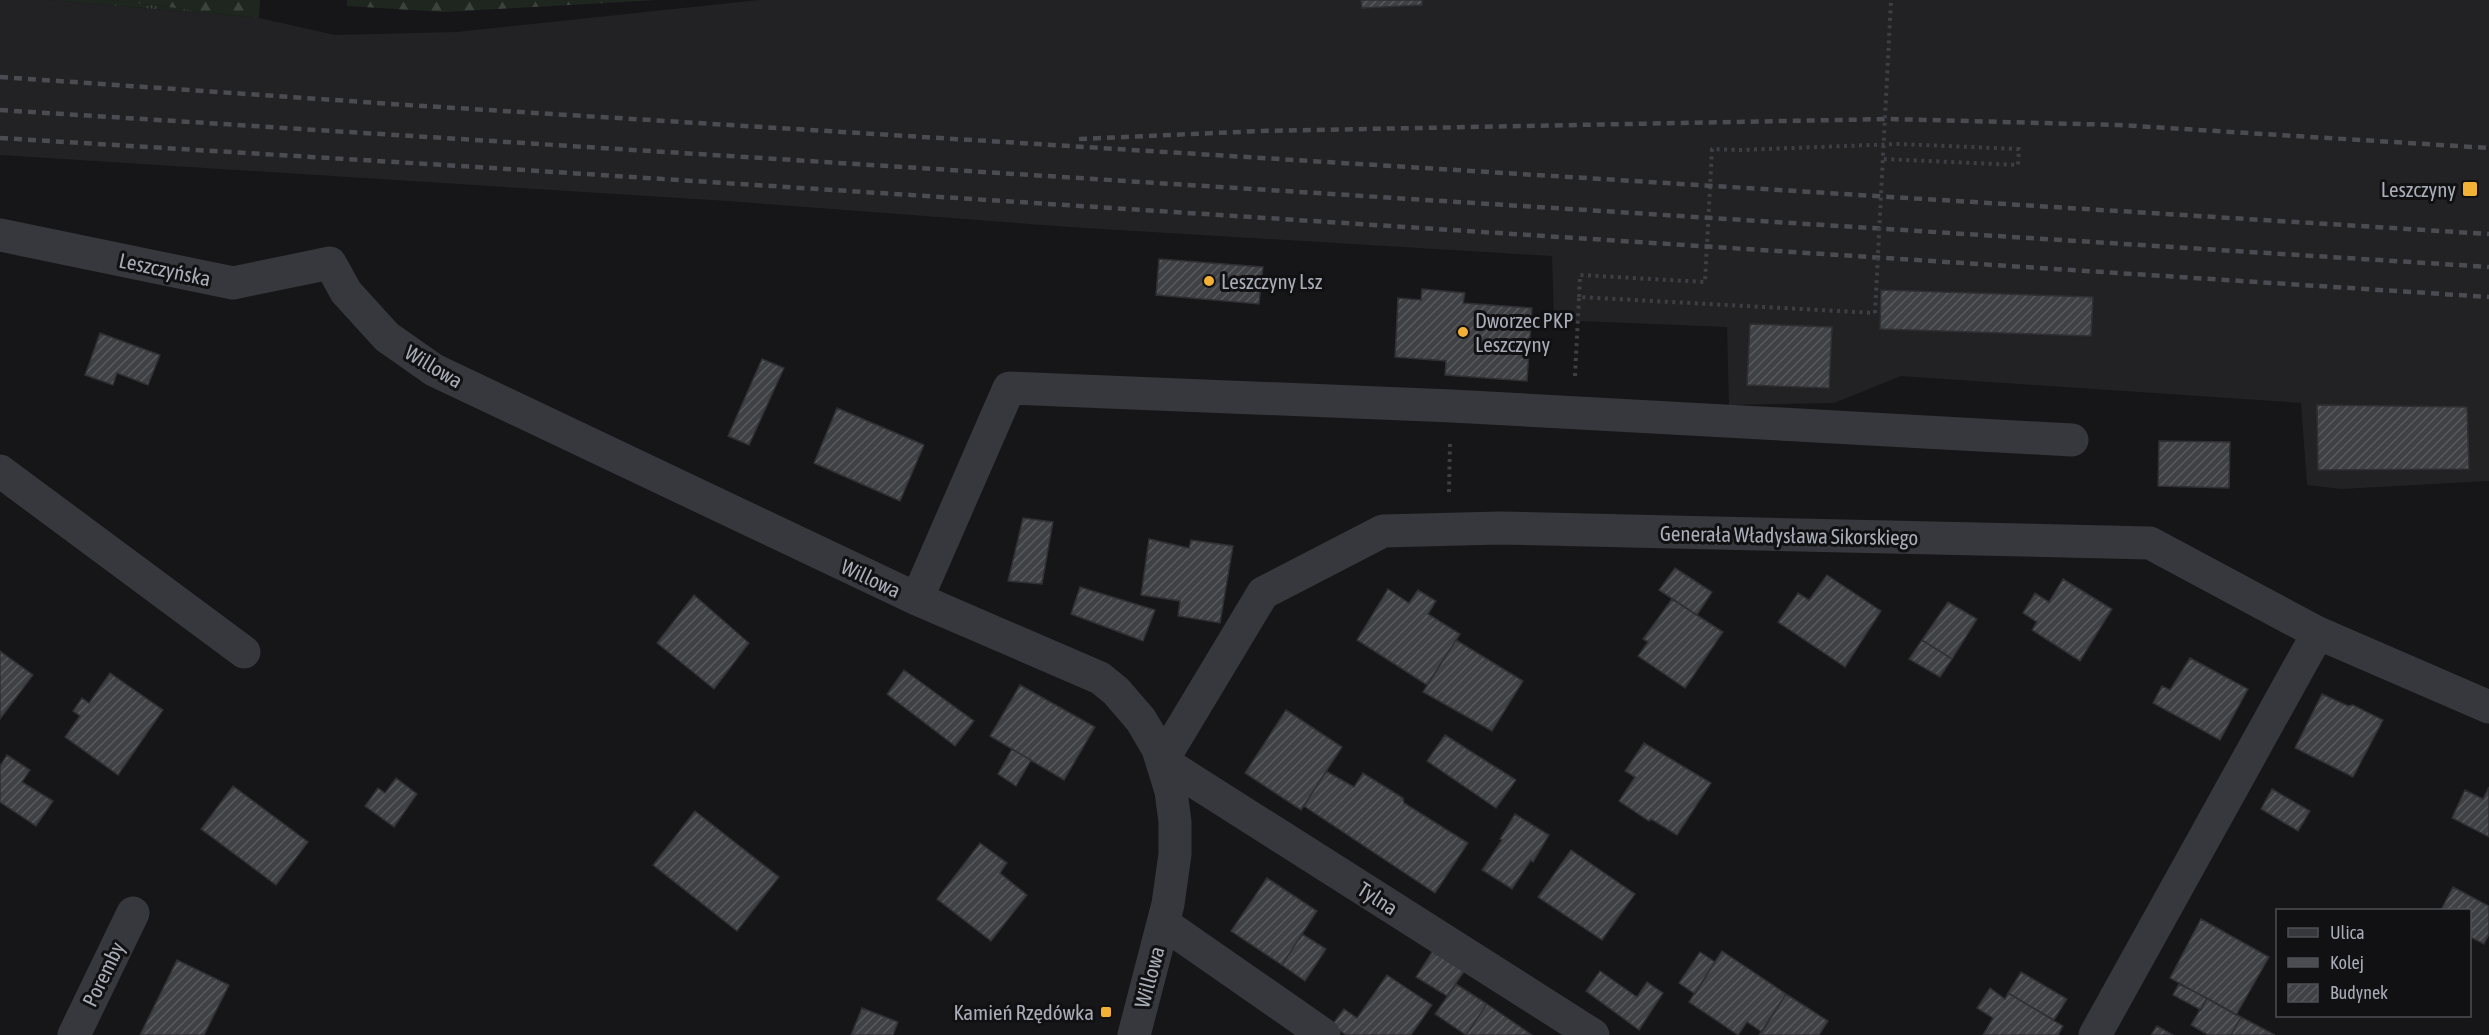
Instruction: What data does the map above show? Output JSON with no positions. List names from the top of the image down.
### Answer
{
  "streets": {
    "street": [
      "Leszczyńska",
      "Willowa",
      "Generała Władysława Sikorskiego",
      "Tylna",
      "Poremby"
    ]
  },
  "crossings": [
    ["Leszczyńska", "Willowa"],
    ["Willowa", "Generała Władysława Sikorskiego"],
    ["Willowa", "Tylna"],
    ["Generała Władysława Sikorskiego", "Tylna"]
  ],
  "places": {
    "transit": ["Leszczyny", "Kamień Rzędówka"],
    "other": ["Leszczyny Lsz", "Dworzec PKP Leszczyny"]
  },
  "legend": ["Ulica", "Kolej", "Budynek"]
}
